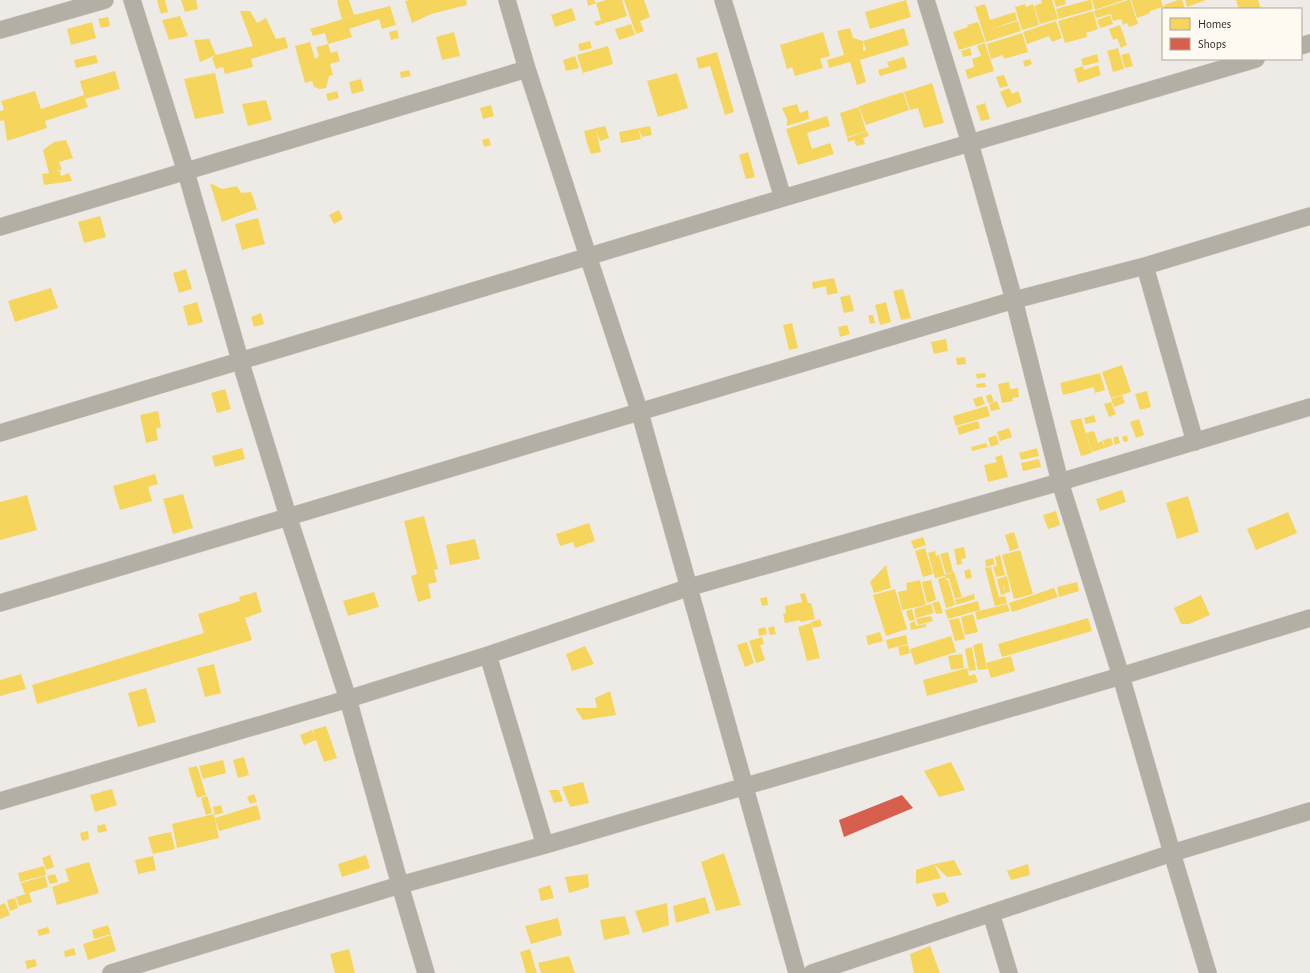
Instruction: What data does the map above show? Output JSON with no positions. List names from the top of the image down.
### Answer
{
  "legend": ["Homes", "Shops"]
}
